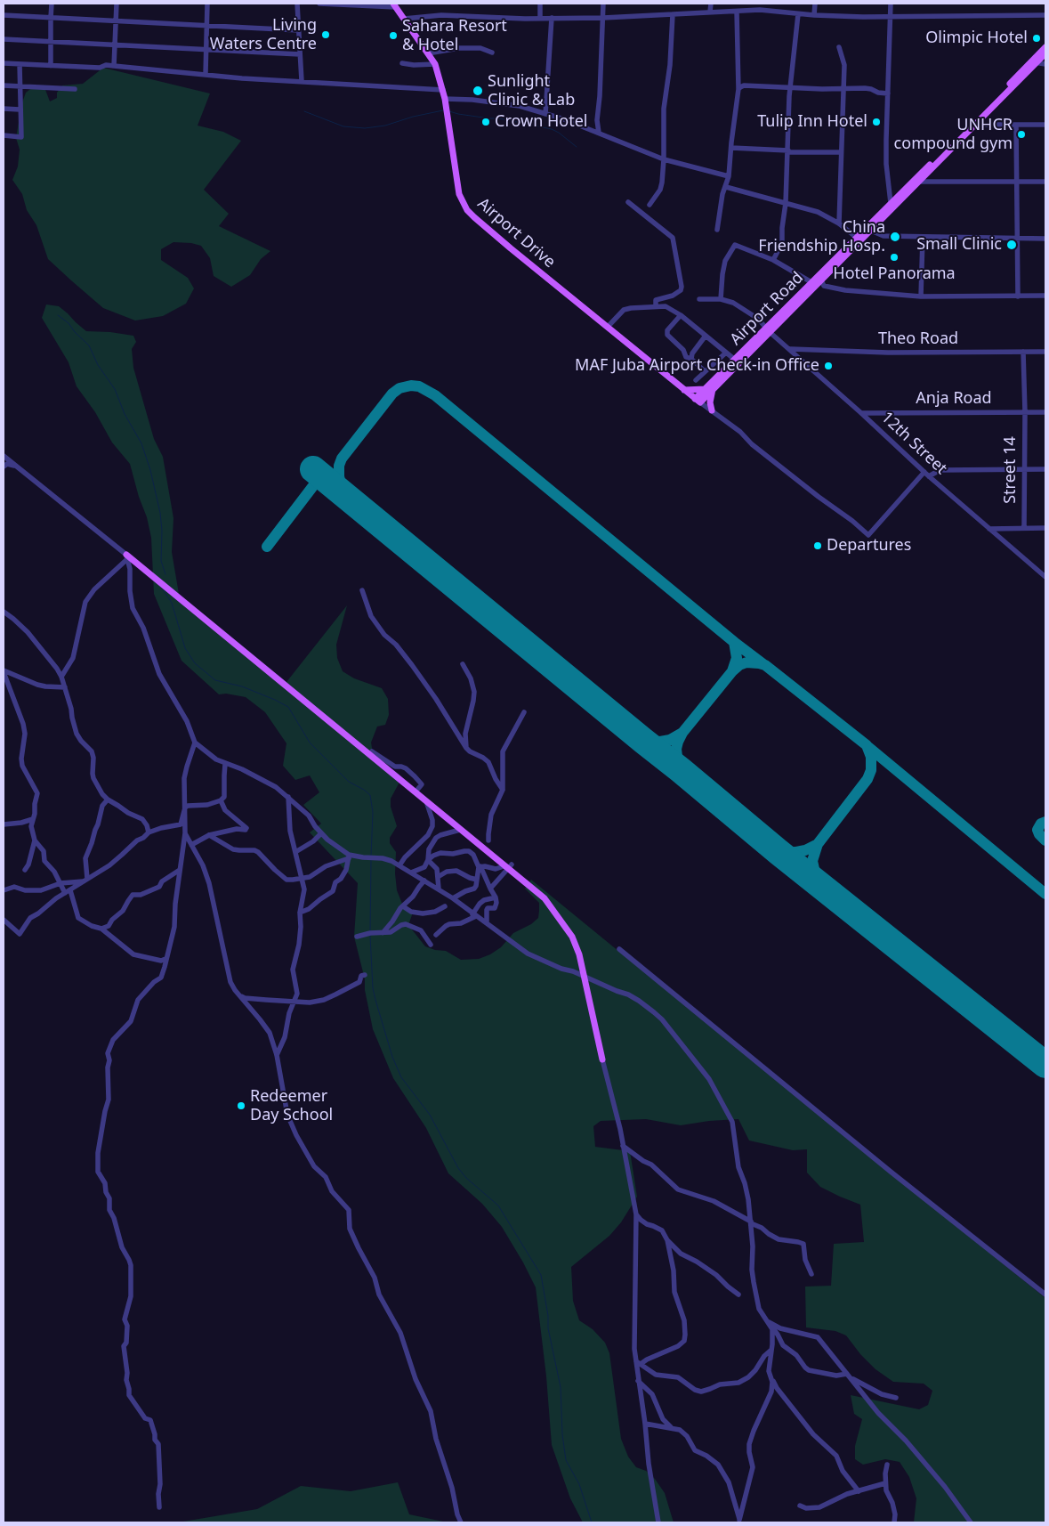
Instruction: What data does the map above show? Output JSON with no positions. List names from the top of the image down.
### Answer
{
  "streets": {
    "main road": ["Airport Drive", "Airport Road"],
    "street": [
      "Theo Road",
      "Anja Road",
      "12th Street",
      "Street 14"
    ]
  },
  "crossings": [
    ["Airport Drive", "Airport Road"],
    ["Airport Road", "12th Street"],
    ["Theo Road", "12th Street"],
    ["Theo Road", "Street 14"],
    ["Anja Road", "12th Street"],
    ["Anja Road", "Street 14"]
  ],
  "places": [
    "Living Waters Centre",
    "Sahara Resort & Hotel",
    "Olimpic Hotel",
    "Sunlight Clinic & Lab",
    "Crown Hotel",
    "Tulip Inn Hotel",
    "UNHCR compound gym",
    "China Friendship Hosp.",
    "Small Clinic",
    "Hotel Panorama",
    "MAF Juba Airport Check-in Office",
    "Departures",
    "Redeemer Day School"
  ]
}
